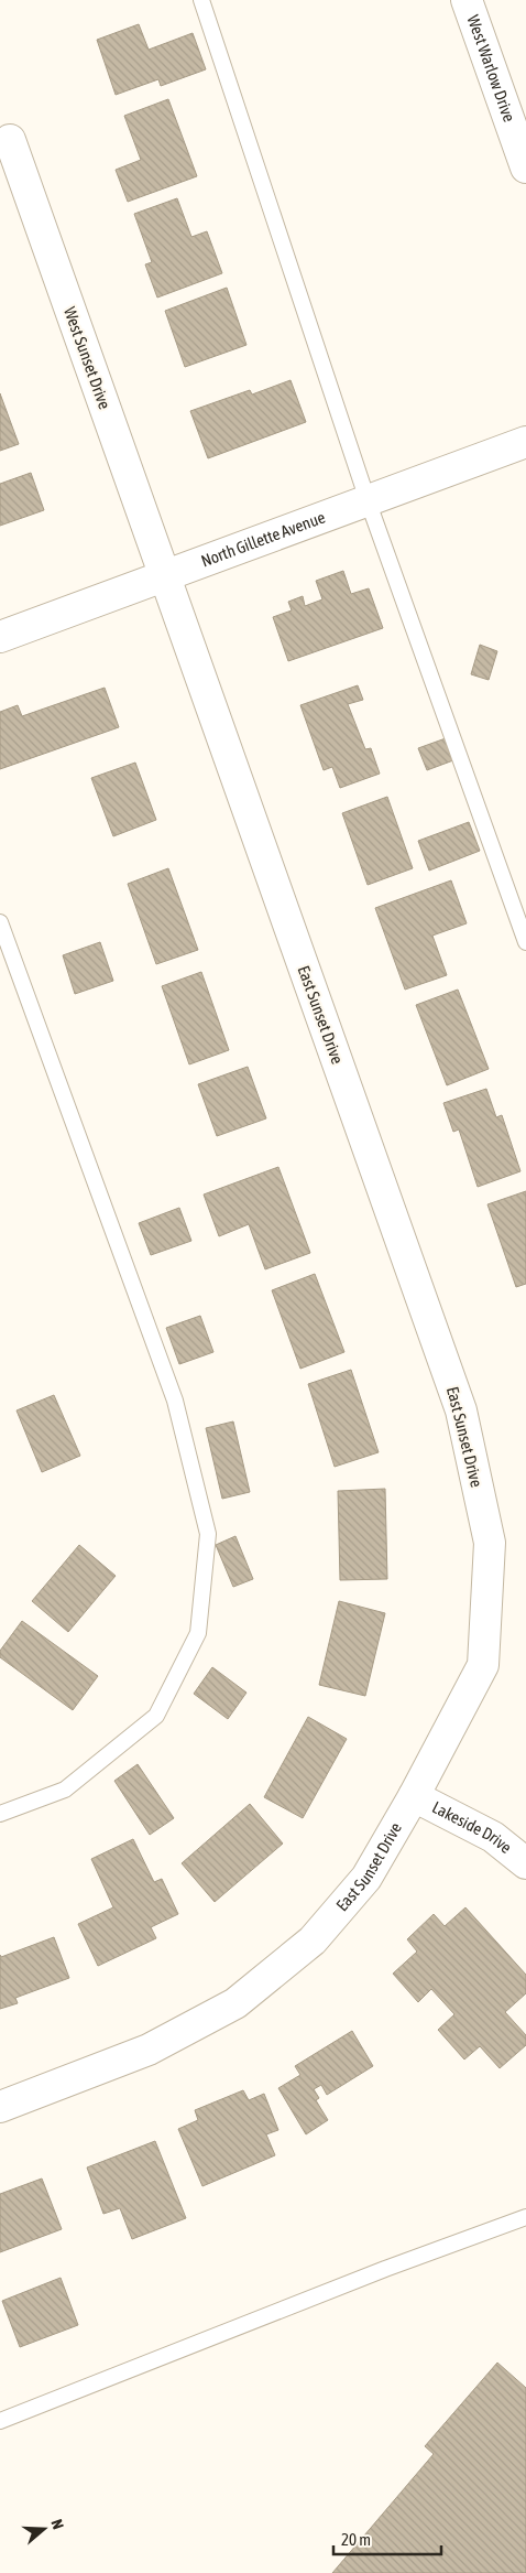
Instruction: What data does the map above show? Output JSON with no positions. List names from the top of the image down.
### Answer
{
  "streets": {
    "street": [
      "West Warlow Drive",
      "West Sunset Drive",
      "North Gillette Avenue",
      "East Sunset Drive",
      "Lakeside Drive"
    ]
  },
  "crossings": [
    ["West Sunset Drive", "North Gillette Avenue"],
    ["West Sunset Drive", "East Sunset Drive"],
    ["North Gillette Avenue", "East Sunset Drive"],
    ["East Sunset Drive", "Lakeside Drive"]
  ],
  "scale_bar": "20 m",
  "north": "right"
}
